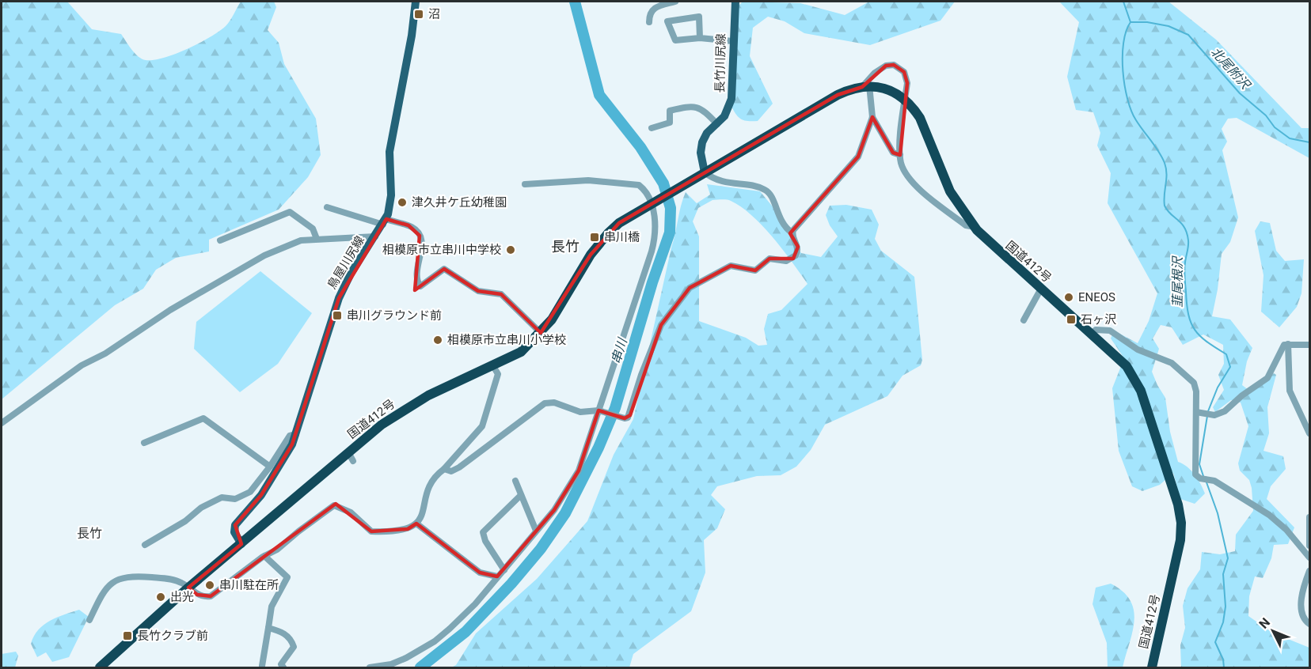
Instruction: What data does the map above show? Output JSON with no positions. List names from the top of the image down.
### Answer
{
  "streets": {
    "highway": ["国道412号"],
    "main road": ["長竹川尻線", "鳥屋川尻線"]
  },
  "crossings": [
    ["国道412号", "鳥屋川尻線"]
  ],
  "districts": ["長竹", "長竹"],
  "water": ["北尾附沢", "韮尾根沢", "串川"],
  "places": {
    "transit": [
      "沼",
      "串川橋",
      "串川グラウンド前",
      "石ヶ沢",
      "長竹クラブ前"
    ],
    "other": [
      "津久井ケ丘幼稚園",
      "相模原市立串川中学校",
      "ENEOS",
      "相模原市立串川小学校",
      "串川駐在所",
      "出光"
    ]
  },
  "north": "top left"
}
